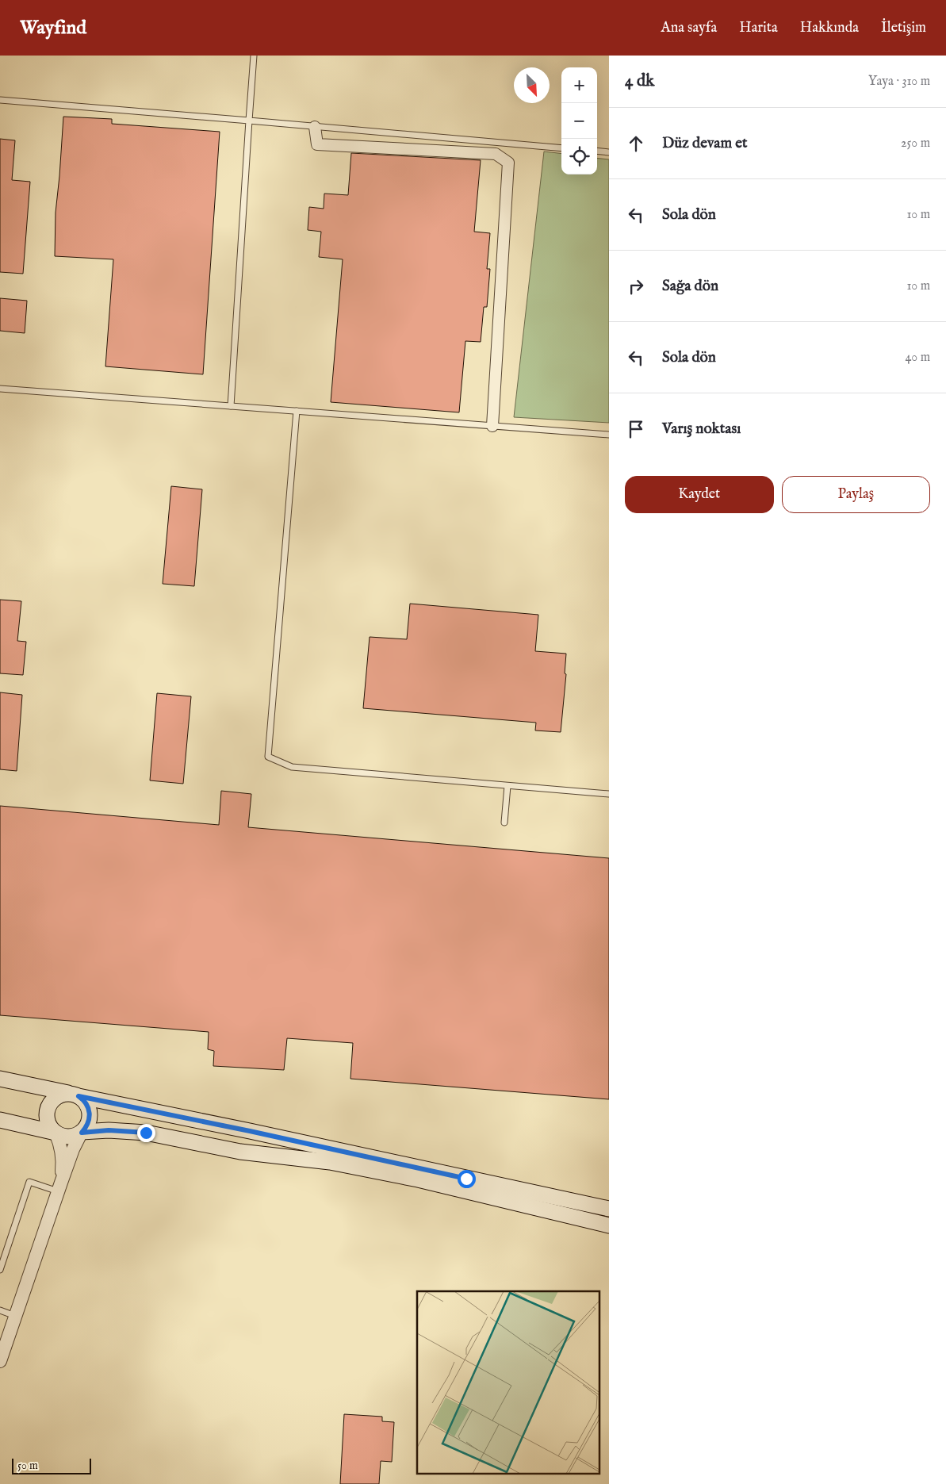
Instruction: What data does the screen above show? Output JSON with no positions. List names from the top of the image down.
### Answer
{
  "scale_bar": "50 m",
  "north": "bottom right",
  "page": {
    "header": "Wayfind",
    "nav": [
      "Ana sayfa",
      "Harita",
      "Hakkında",
      "İletişim"
    ],
    "heading": ["4 dk", "Yaya · 310 m"],
    "map_buttons": ["+", "−"],
    "list": [
      ["Düz devam et", "250 m"],
      ["Sola dön", "10 m"],
      ["Sağa dön", "10 m"],
      ["Sola dön", "40 m"],
      "Varış noktası"
    ],
    "buttons": ["Kaydet", "Paylaş"],
    "scale": "50 m"
  }
}
